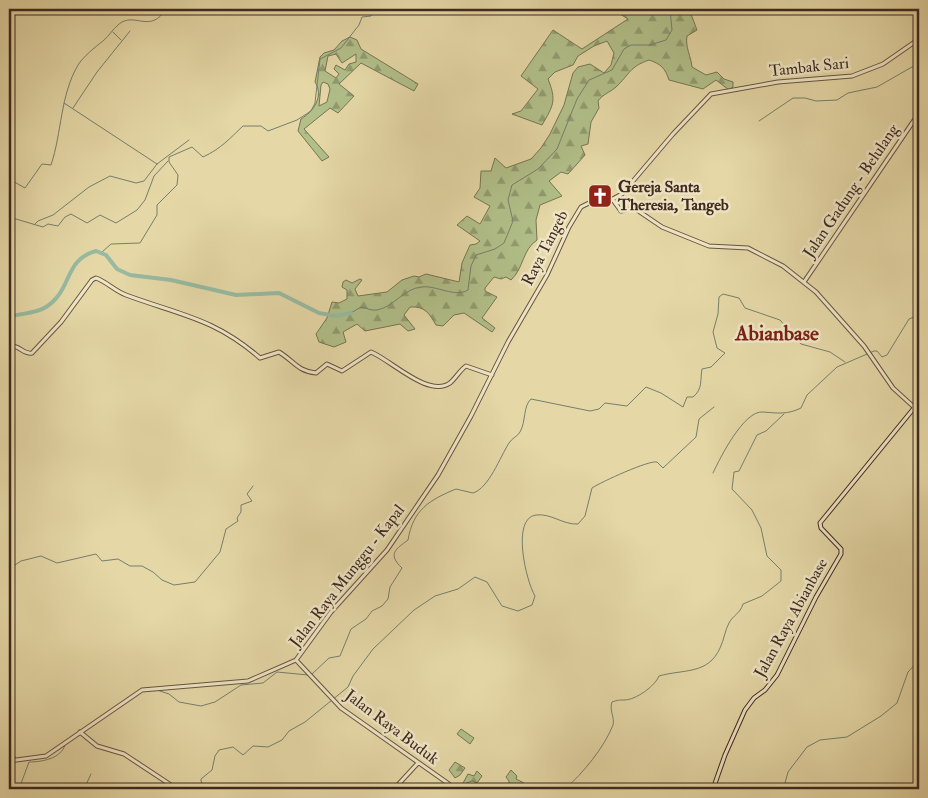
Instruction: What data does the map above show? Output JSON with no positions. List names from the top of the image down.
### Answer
{
  "streets": {
    "street": [
      "Tambak Sari",
      "Jalan Gadung - Belulang",
      "Raya Tangeb",
      "Jalan Raya Munggu - Kapal",
      "Jalan Raya Abianbase",
      "Jalan Raya Buduk"
    ]
  },
  "crossings": [
    ["Tambak Sari", "Raya Tangeb"],
    ["Raya Tangeb", "Jalan Raya Munggu - Kapal"],
    ["Jalan Raya Munggu - Kapal", "Jalan Raya Buduk"]
  ],
  "districts": ["Abianbase"],
  "places": {
    "church": ["Gereja Santa Theresia, Tangeb"]
  }
}
